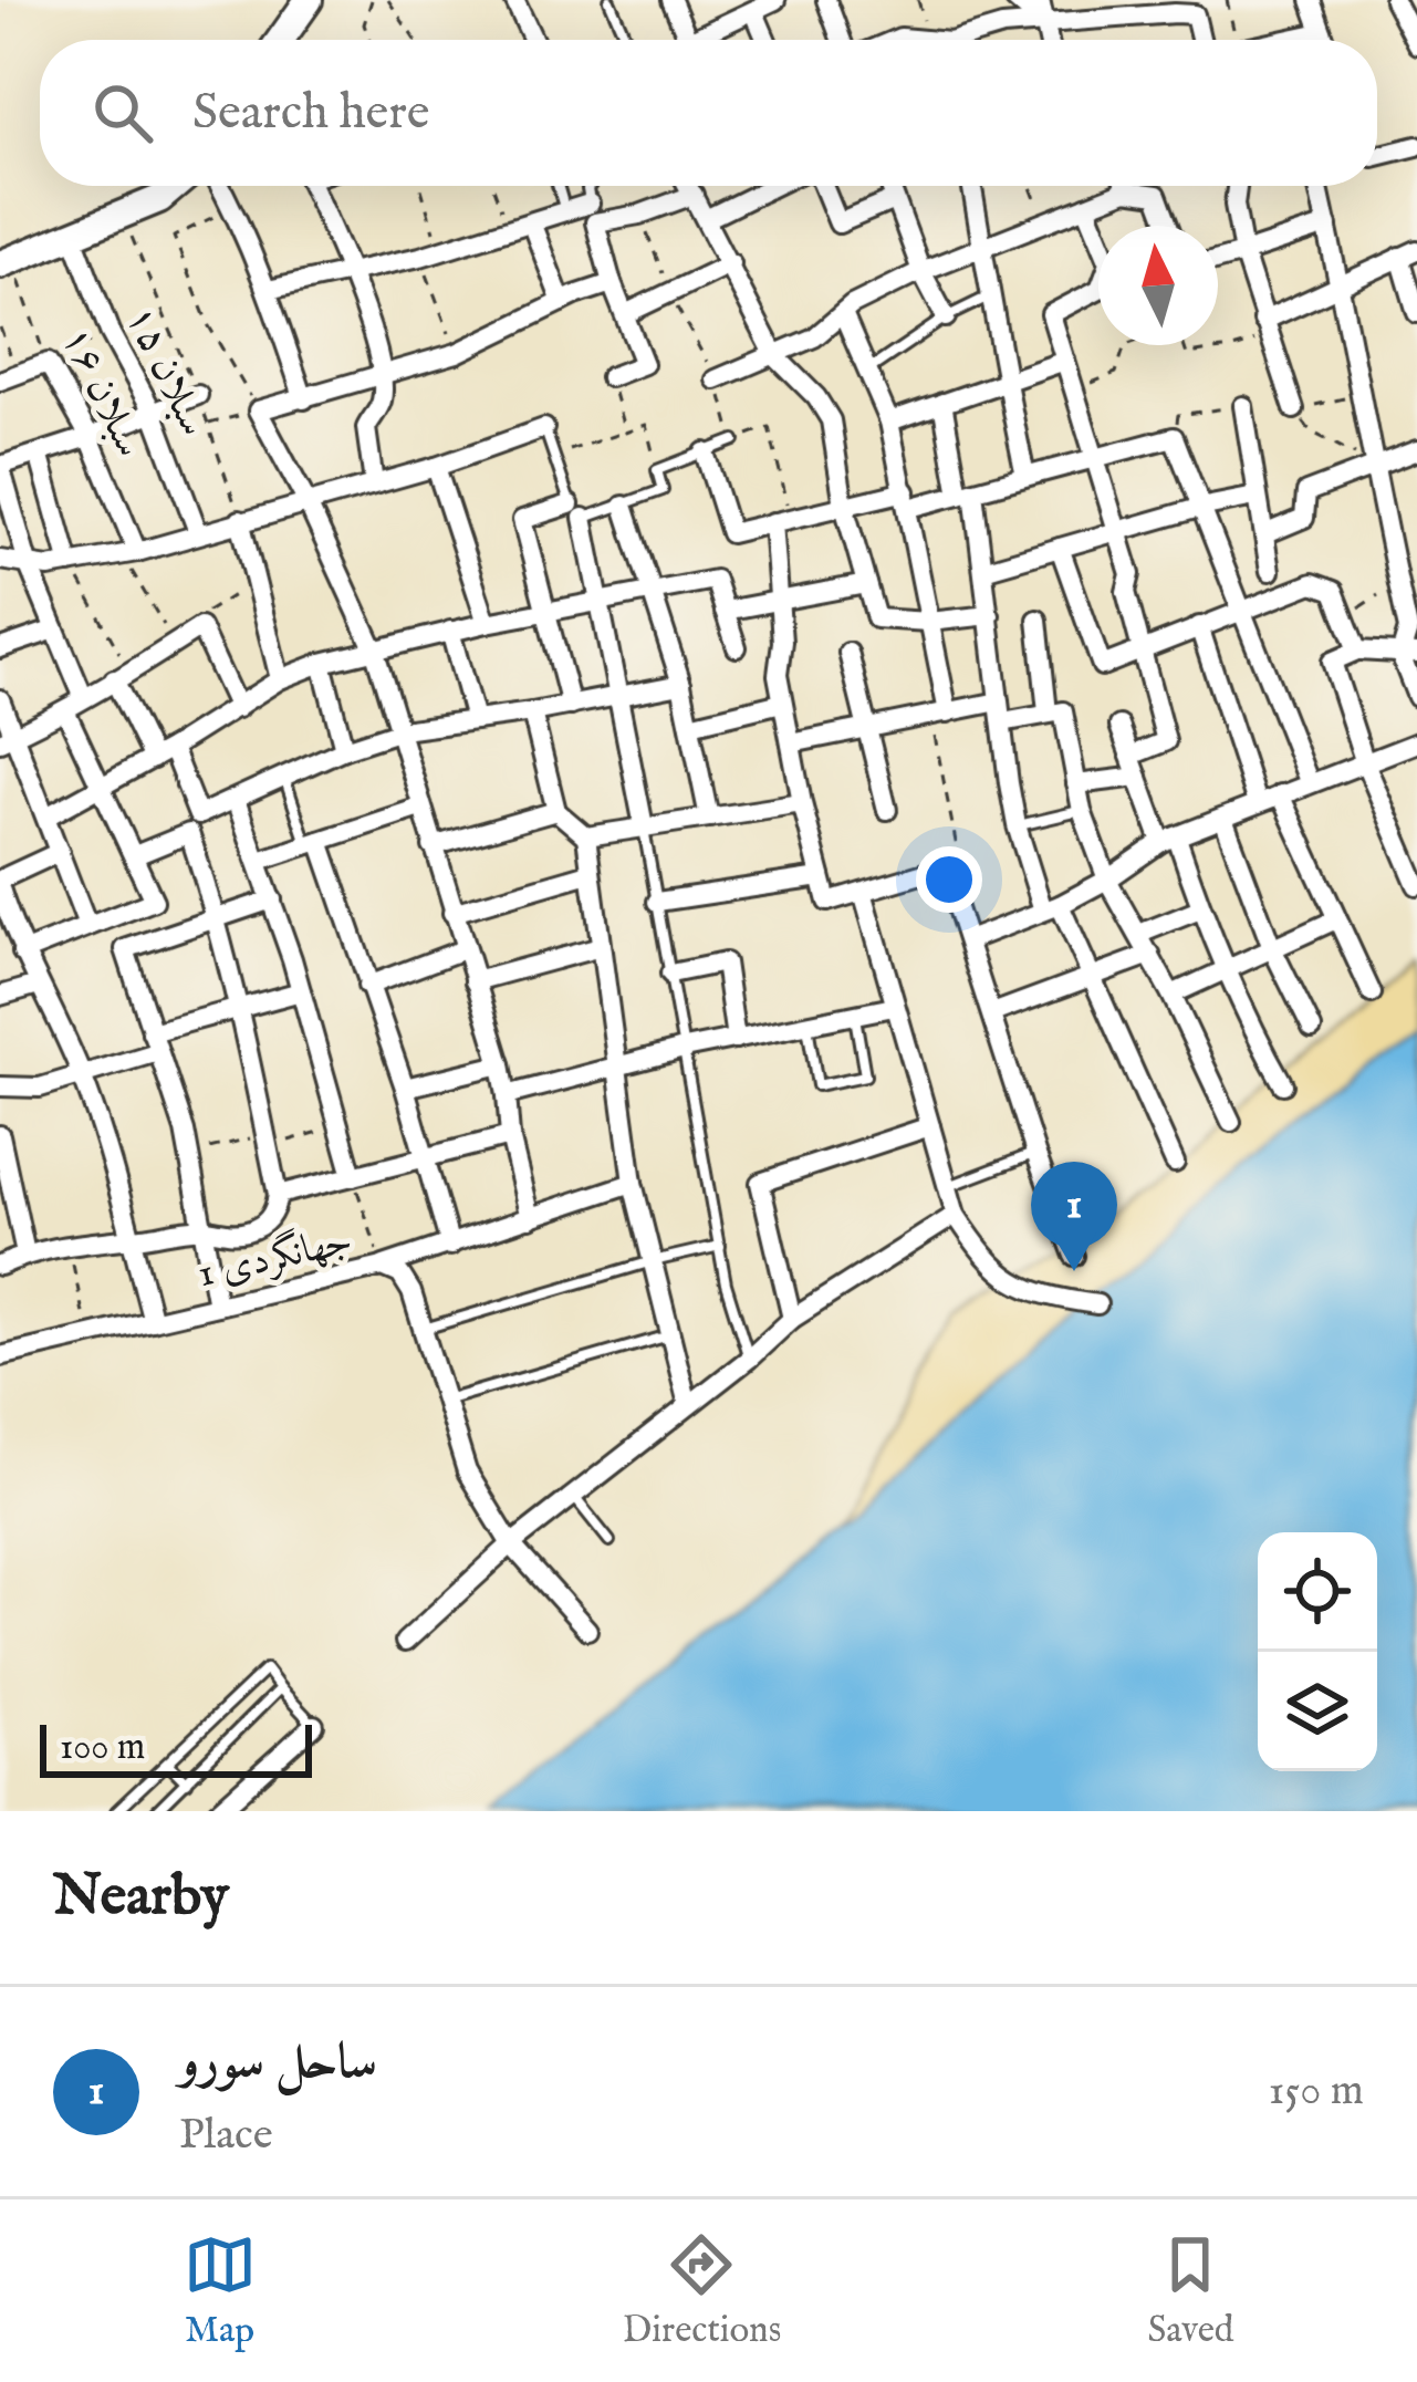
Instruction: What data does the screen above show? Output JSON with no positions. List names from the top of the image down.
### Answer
{
  "streets": {
    "street": ["سبلان ۱۵", "سبلان ۱۶", "جهانگردی 1"]
  },
  "scale_bar": "100 m",
  "north": "top",
  "page": {
    "search": "Search here",
    "pins": "1",
    "scale": "100 m",
    "heading": "Nearby",
    "list": [
      {
        "mark": "1",
        "name": "ساحل سورو",
        "note": "Place",
        "value": "150 m"
      }
    ],
    "nav": ["Map", "Directions", "Saved"]
  }
}
